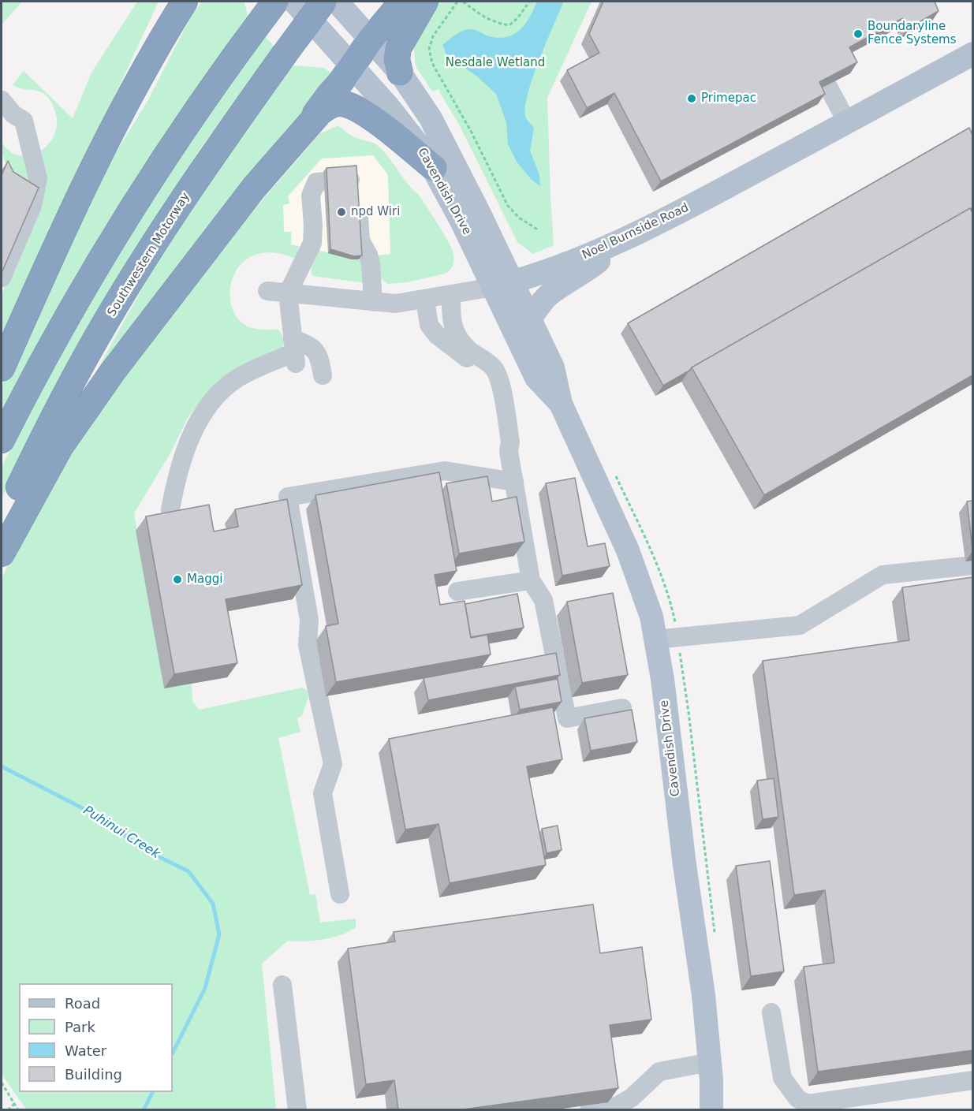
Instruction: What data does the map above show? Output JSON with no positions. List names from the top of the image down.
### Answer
{
  "streets": {
    "highway": ["Southwestern Motorway"],
    "main road": ["Cavendish Drive", "Noel Burnside Road"]
  },
  "crossings": [
    ["Cavendish Drive", "Noel Burnside Road"]
  ],
  "water": ["Puhinui Creek"],
  "parks": ["Nesdale Wetland"],
  "places": [
    "Boundaryline Fence Systems",
    "Primepac",
    "npd Wiri",
    "Maggi"
  ],
  "legend": [
    "Road",
    "Park",
    "Water",
    "Building"
  ]
}
